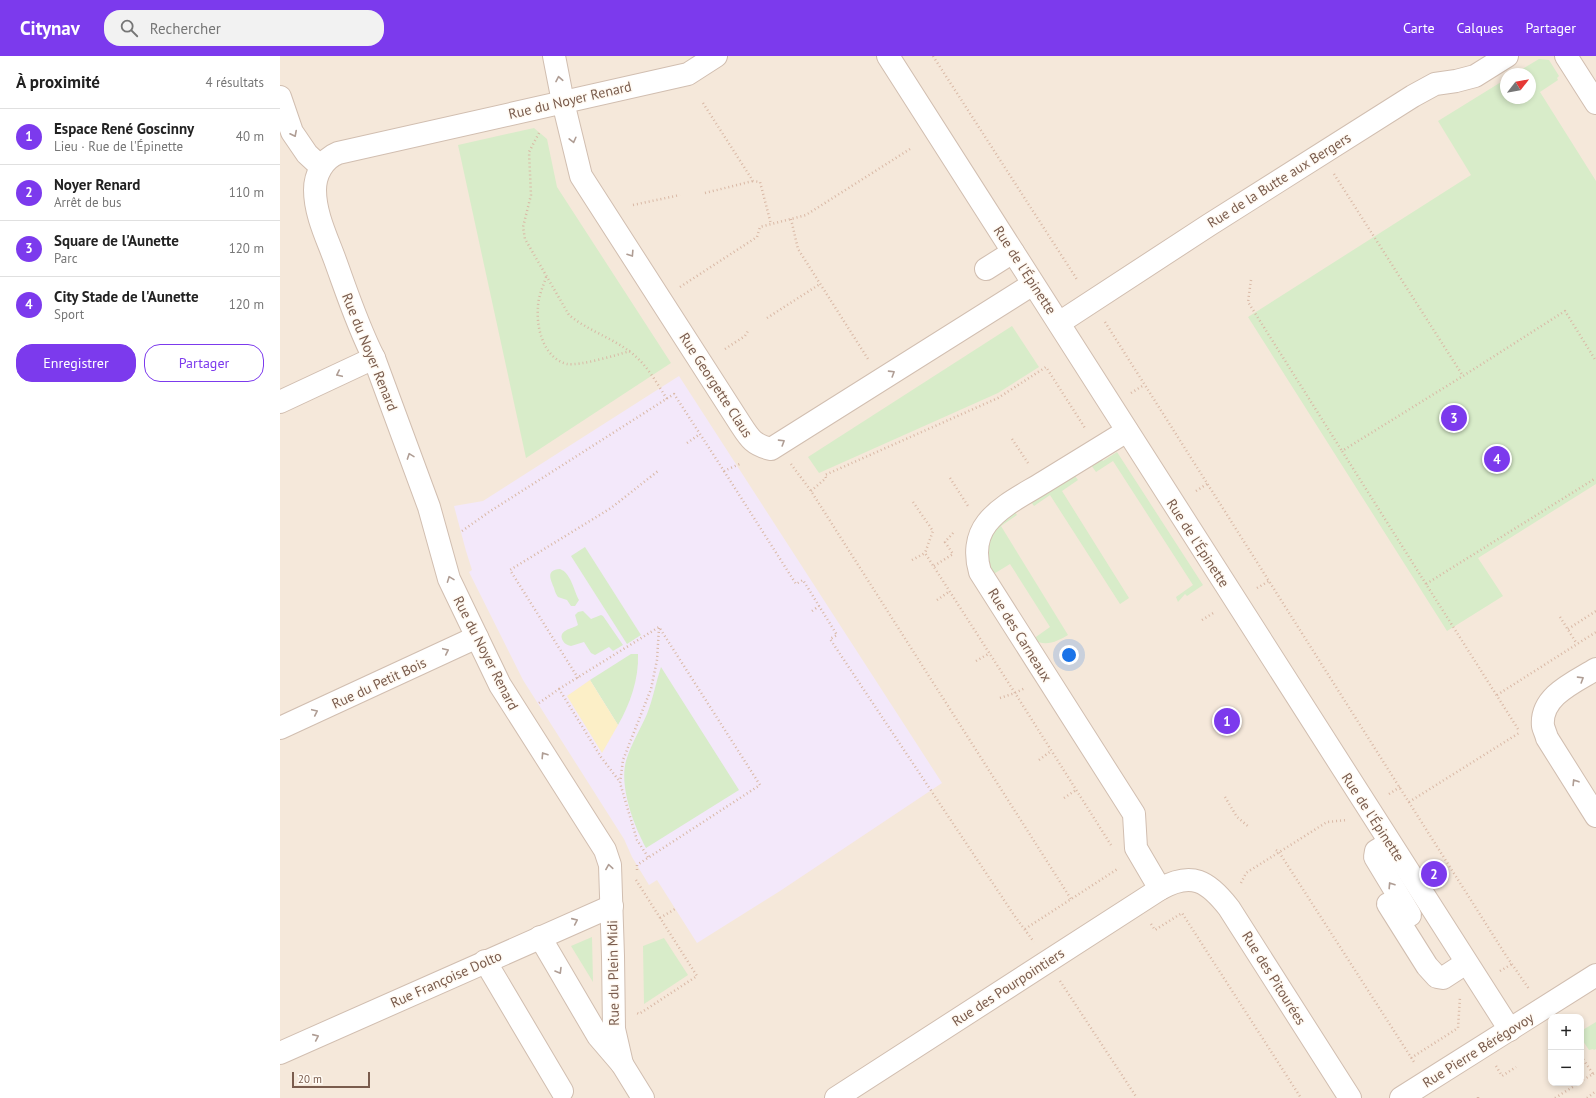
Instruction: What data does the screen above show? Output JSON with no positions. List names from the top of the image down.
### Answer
{
  "streets": {
    "street": [
      "Rue du Noyer Renard",
      "Rue de la Butte aux Bergers",
      "Rue de l'Épinette",
      "Rue Georgette Claus",
      "Rue des Carneaux",
      "Rue du Petit Bois",
      "Rue du Plein Midi",
      "Rue des Pitourées",
      "Rue Françoise Dolto",
      "Rue des Pourpointiers",
      "Rue Pierre Bérégovoy"
    ]
  },
  "crossings": [
    ["Rue du Noyer Renard", "Rue Georgette Claus"],
    ["Rue du Noyer Renard", "Rue du Petit Bois"],
    ["Rue du Noyer Renard", "Rue du Plein Midi"],
    ["Rue du Noyer Renard", "Rue Françoise Dolto"],
    ["Rue de la Butte aux Bergers", "Rue de l'Épinette"],
    ["Rue de l'Épinette", "Rue des Carneaux"],
    ["Rue de l'Épinette", "Rue Pierre Bérégovoy"],
    ["Rue des Carneaux", "Rue des Pourpointiers"],
    ["Rue du Plein Midi", "Rue Françoise Dolto"],
    ["Rue des Pitourées", "Rue des Pourpointiers"]
  ],
  "one_way": ["Rue du Noyer Renard", "Rue du Petit Bois", "Rue Françoise Dolto"],
  "scale_bar": "20 m",
  "north": "top right",
  "page": {
    "header": "Citynav",
    "search": "Rechercher",
    "nav": ["Carte", "Calques", "Partager"],
    "heading": ["À proximité", "4 résultats"],
    "list": [
      {
        "mark": "1",
        "name": "Espace René Goscinny",
        "note": "Lieu · Rue de l'Épinette",
        "value": "40 m"
      },
      {
        "mark": "2",
        "name": "Noyer Renard",
        "note": "Arrêt de bus",
        "value": "110 m"
      },
      {
        "mark": "3",
        "name": "Square de l'Aunette",
        "note": "Parc",
        "value": "120 m"
      },
      {
        "mark": "4",
        "name": "City Stade de l'Aunette",
        "note": "Sport",
        "value": "120 m"
      }
    ],
    "buttons": ["Enregistrer", "Partager"],
    "pins": [
      "3",
      "4",
      "1",
      "2"
    ],
    "map_buttons": ["+", "−"],
    "scale": "20 m"
  }
}
